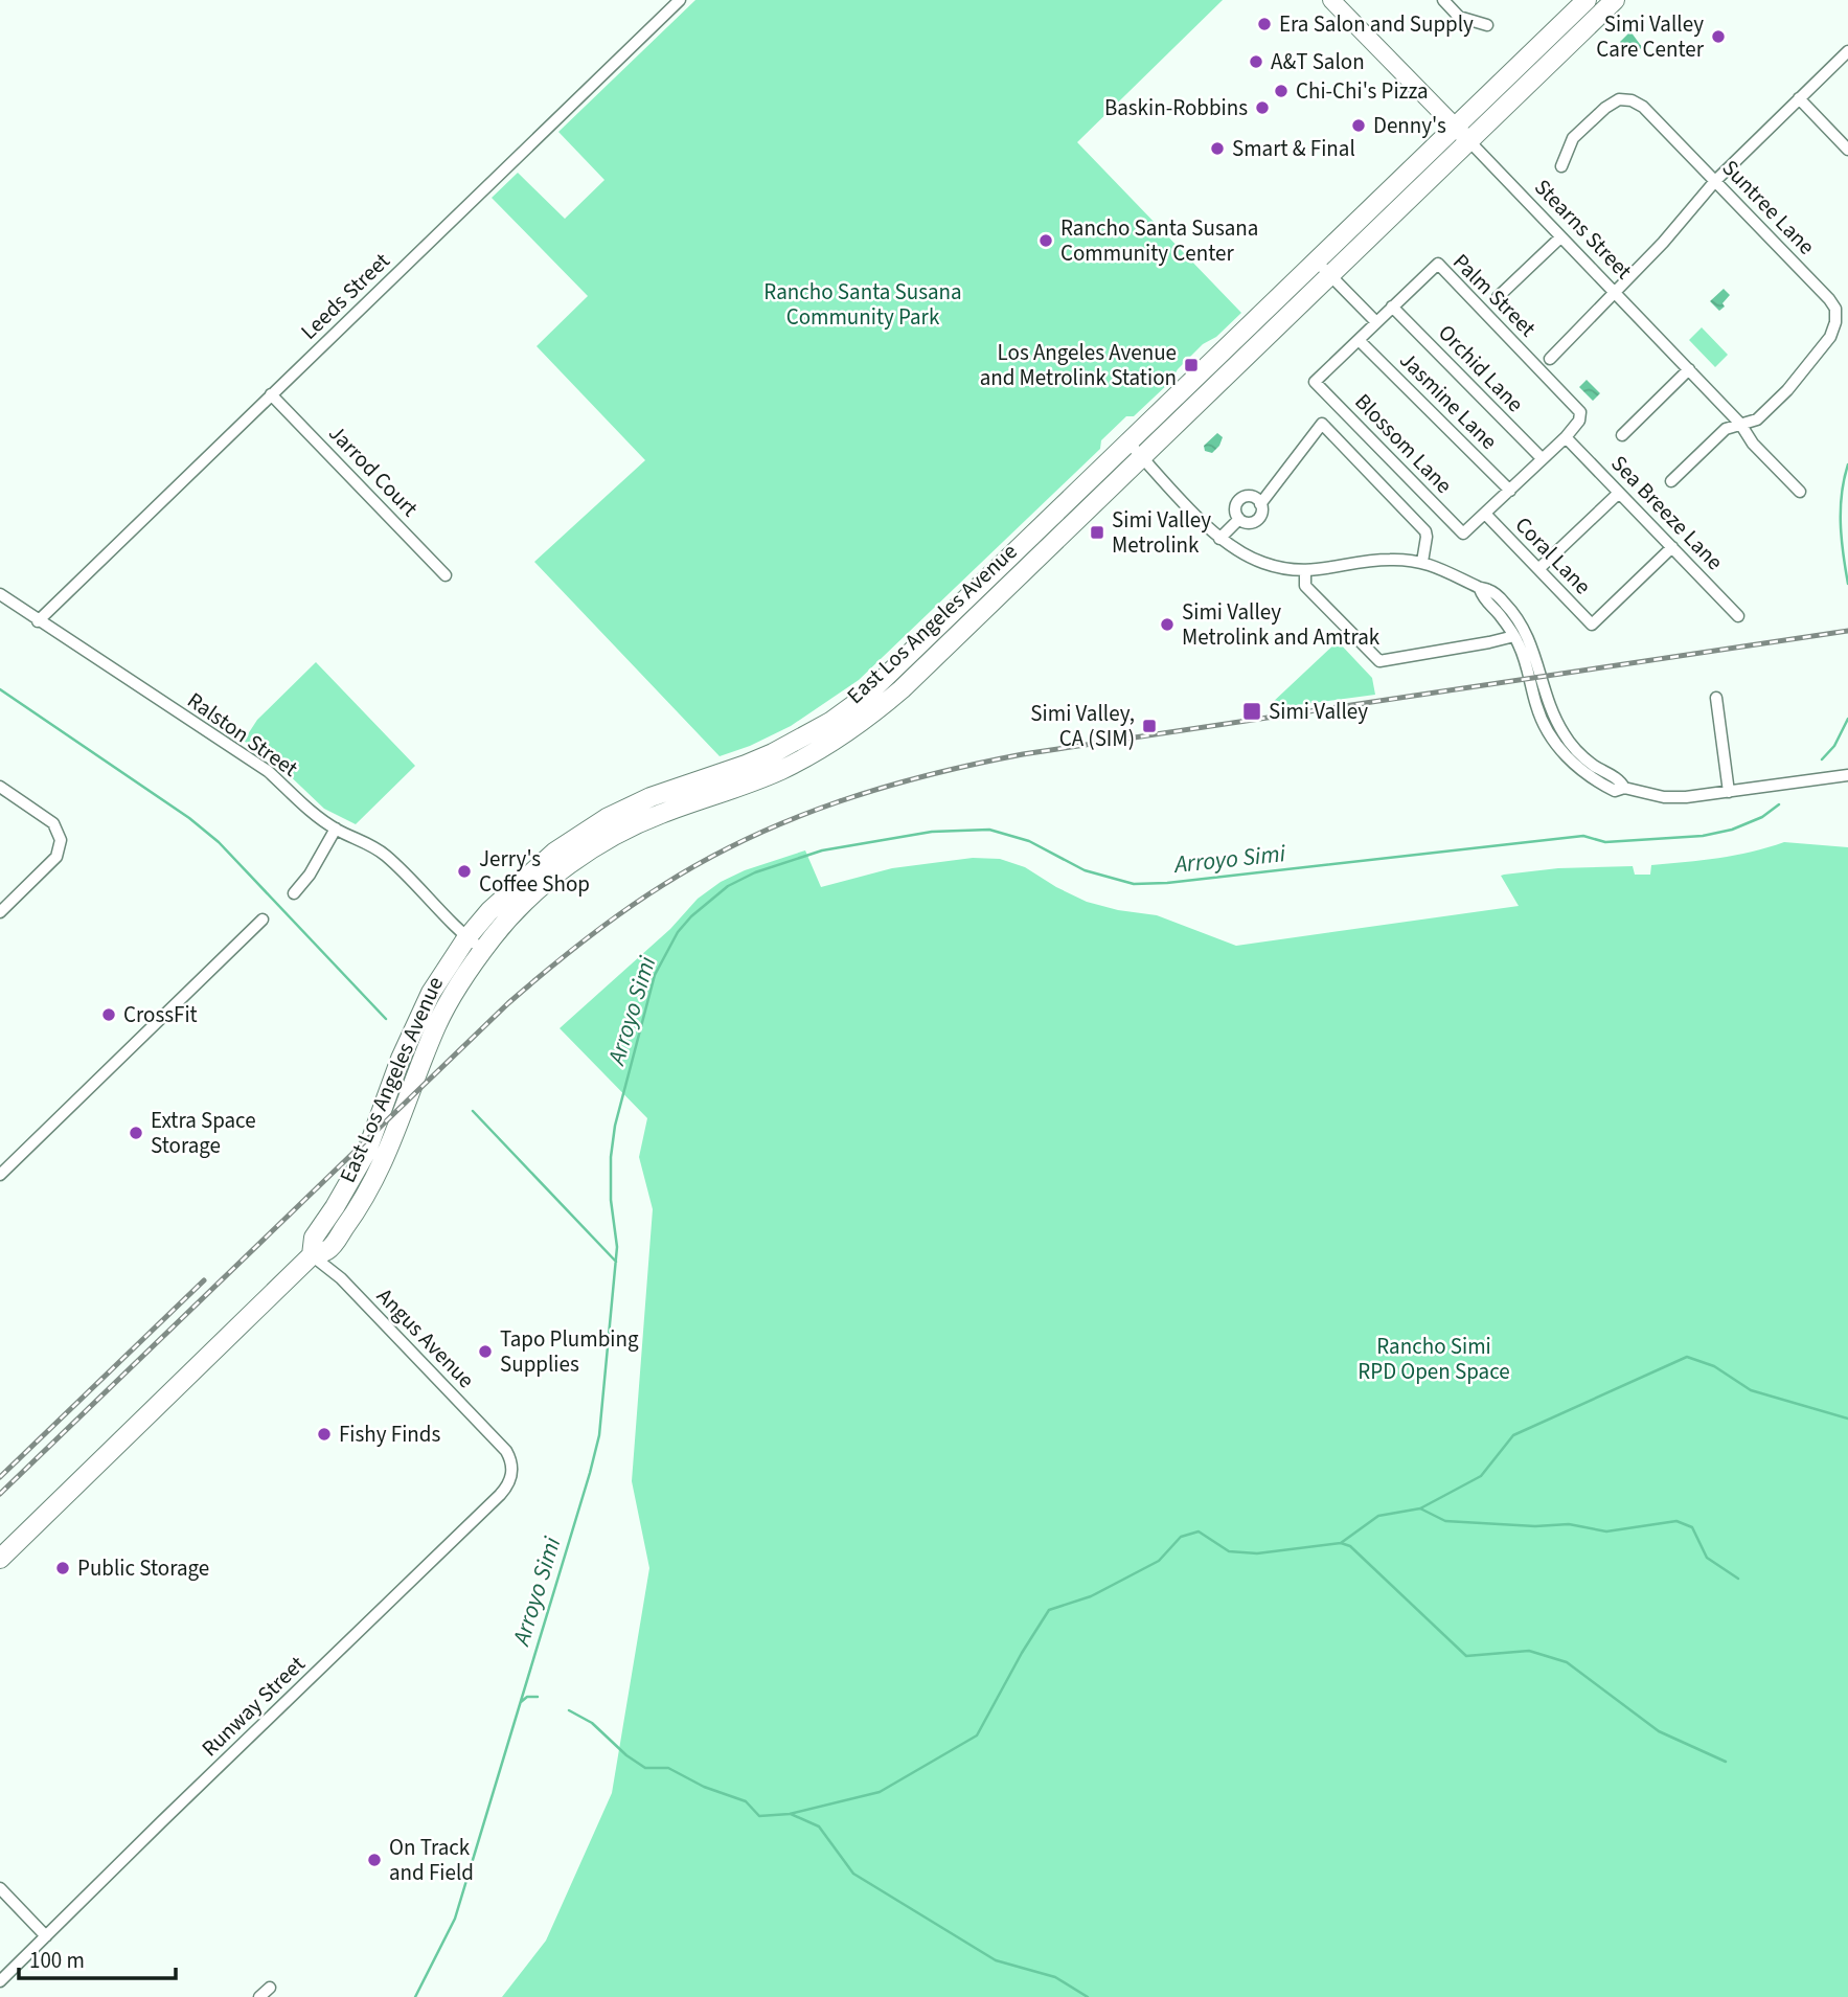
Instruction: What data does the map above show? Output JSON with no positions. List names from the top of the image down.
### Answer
{
  "streets": {
    "main road": ["Stearns Street", "East Los Angeles Avenue"],
    "street": [
      "Suntree Lane",
      "Palm Street",
      "Leeds Street",
      "Orchid Lane",
      "Jasmine Lane",
      "Blossom Lane",
      "Jarrod Court",
      "Sea Breeze Lane",
      "Coral Lane",
      "Ralston Street",
      "Angus Avenue",
      "Runway Street"
    ]
  },
  "crossings": [
    ["Suntree Lane", "Stearns Street"],
    ["Stearns Street", "East Los Angeles Avenue"],
    ["Palm Street", "Orchid Lane"],
    ["Palm Street", "Jasmine Lane"],
    ["Palm Street", "Blossom Lane"],
    ["Palm Street", "Sea Breeze Lane"],
    ["Leeds Street", "Jarrod Court"],
    ["Leeds Street", "Ralston Street"],
    ["Blossom Lane", "Coral Lane"],
    ["Sea Breeze Lane", "Coral Lane"],
    ["East Los Angeles Avenue", "Ralston Street"],
    ["East Los Angeles Avenue", "Angus Avenue"],
    ["Angus Avenue", "Runway Street"]
  ],
  "water": ["Arroyo Simi"],
  "parks": ["Rancho Santa Susana Community Park", "Rancho Simi RPD Open Space"],
  "places": {
    "other": [
      "Era Salon and Supply",
      "Simi Valley Care Center",
      "A&T Salon",
      "Chi-Chi's Pizza",
      "Baskin-Robbins",
      "Denny's",
      "Smart & Final",
      "Rancho Santa Susana Community Center",
      "Simi Valley Metrolink and Amtrak",
      "Jerry's Coffee Shop",
      "CrossFit",
      "Extra Space Storage",
      "Tapo Plumbing Supplies",
      "Fishy Finds",
      "Public Storage",
      "On Track and Field"
    ],
    "transit": [
      "Los Angeles Avenue and Metrolink Station",
      "Simi Valley Metrolink",
      "Simi Valley",
      "Simi Valley, CA (SIM)"
    ]
  },
  "scale_bar": "100 m"
}
